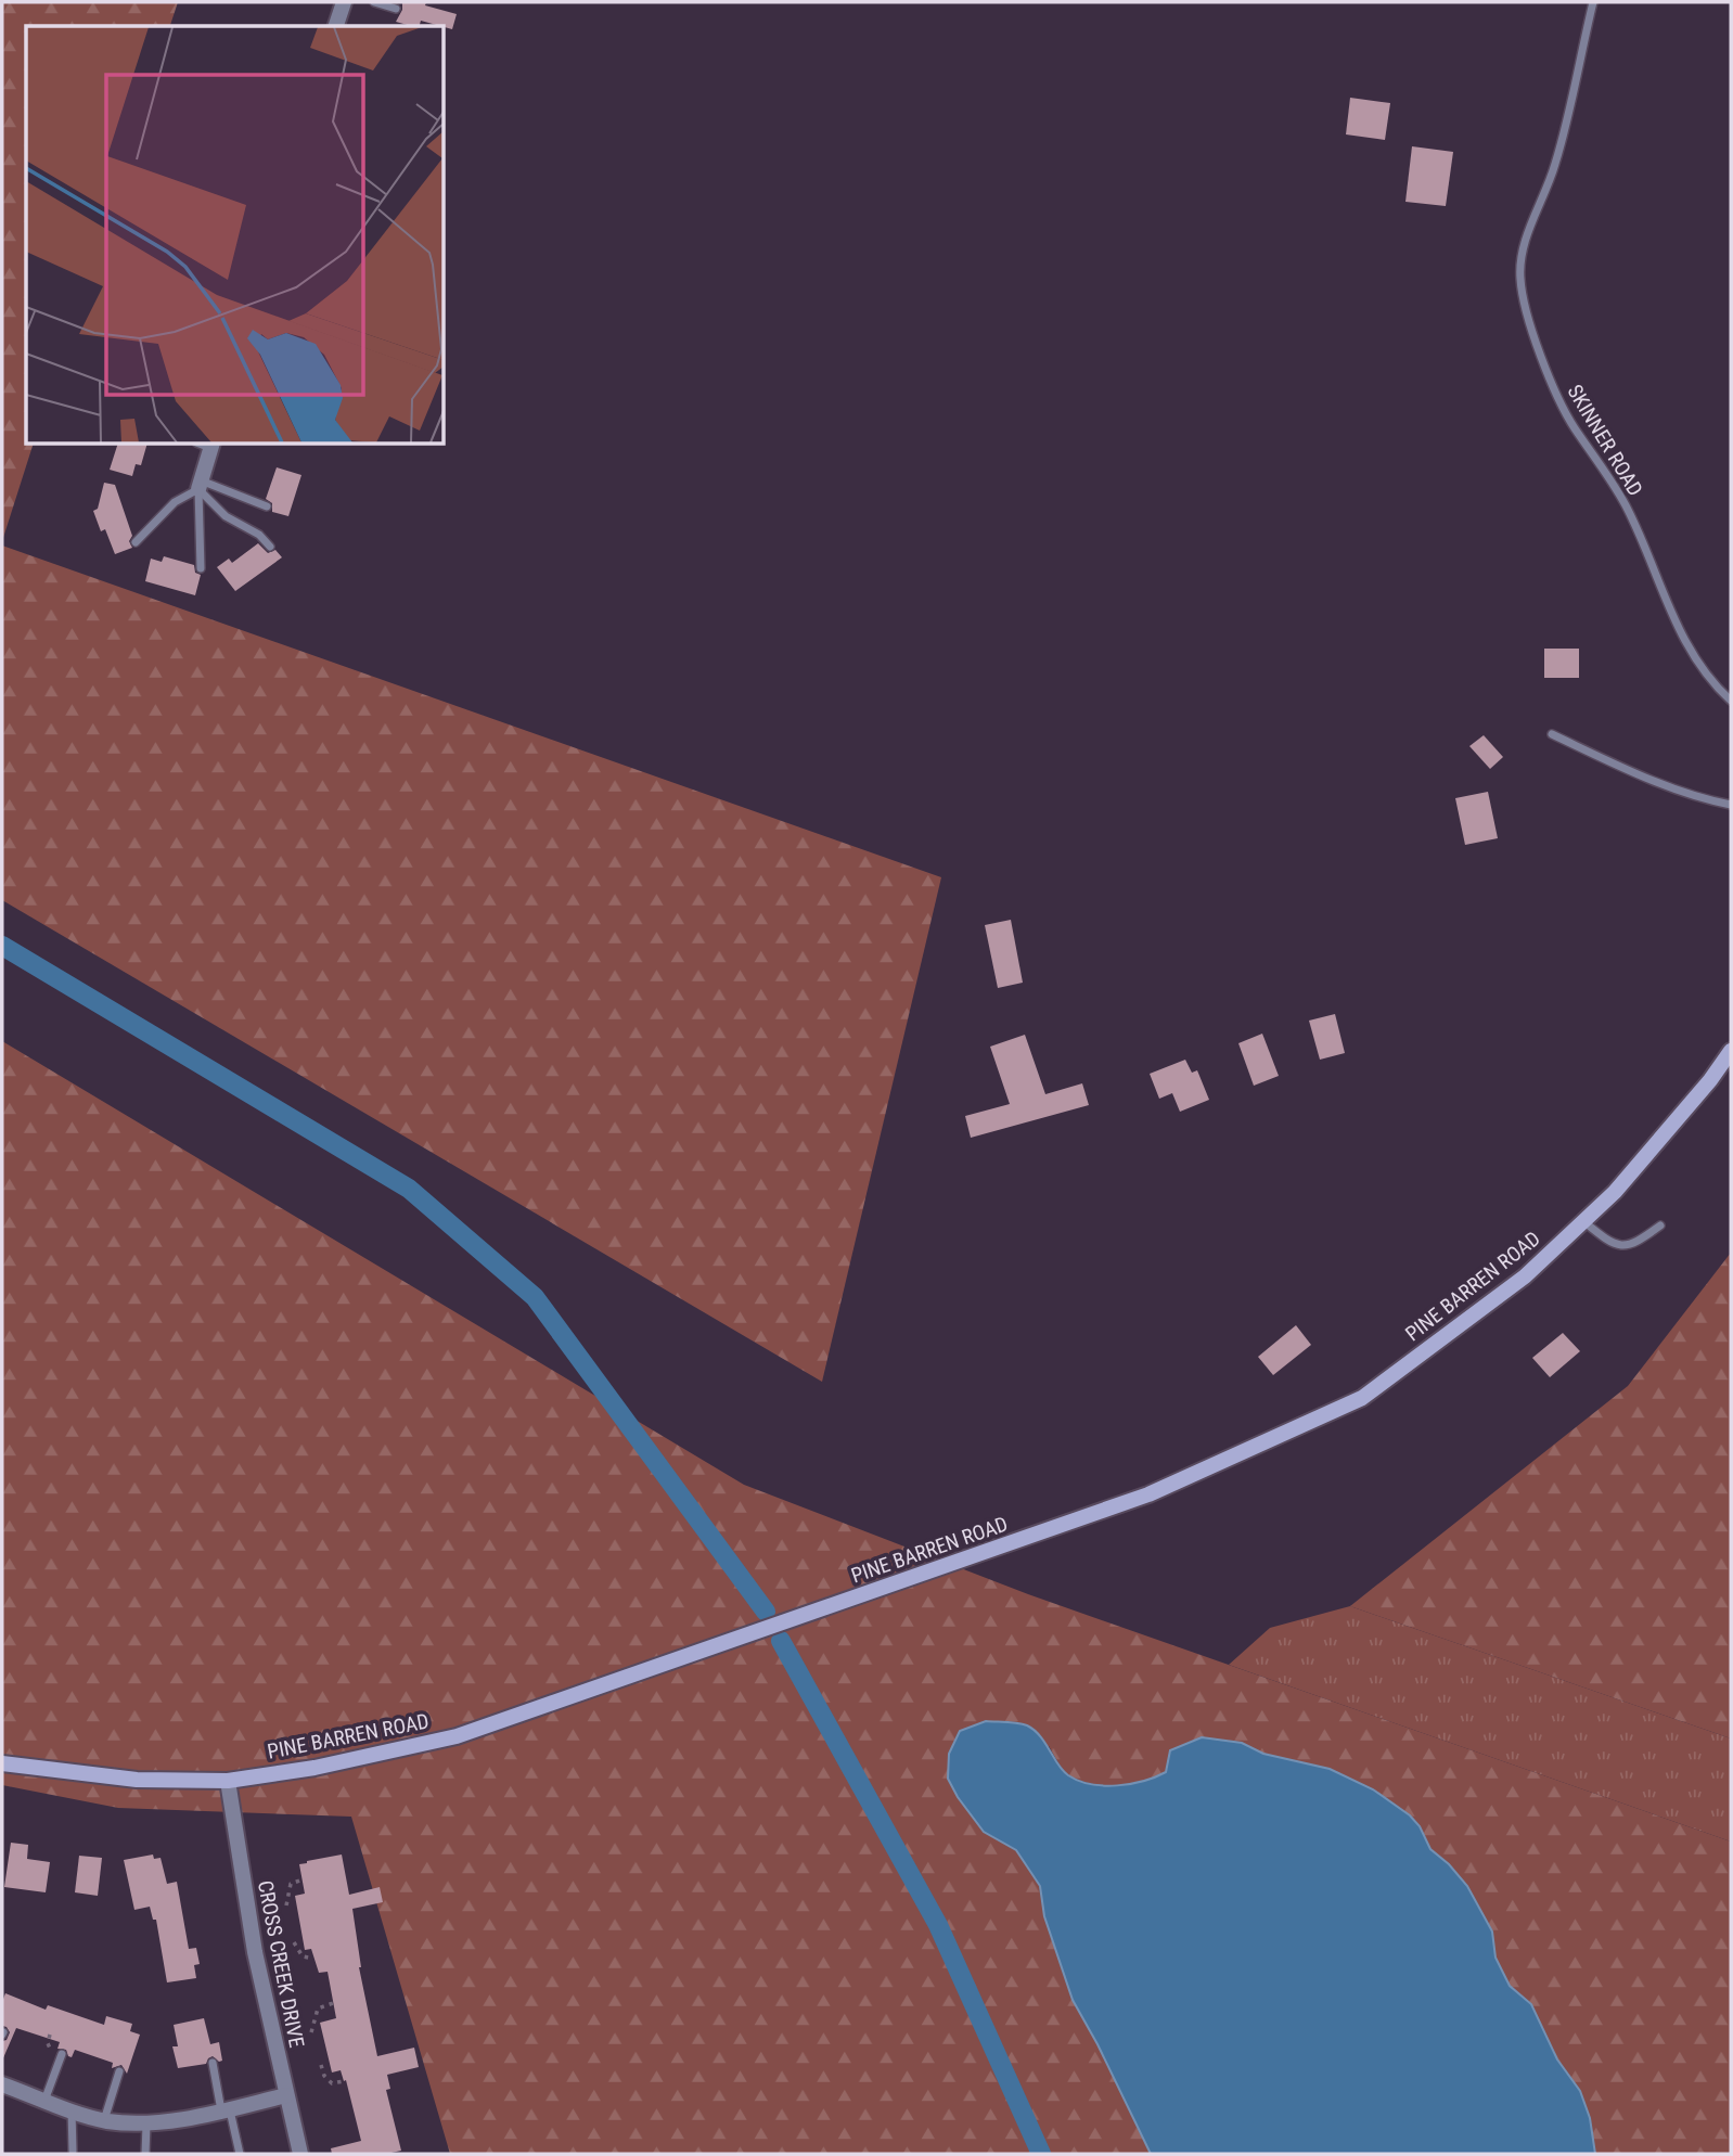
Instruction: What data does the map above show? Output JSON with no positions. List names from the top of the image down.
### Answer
{
  "streets": {
    "main road": ["PINE BARREN ROAD"],
    "street": ["CROSS CREEK DRIVE"],
    "lane": ["SKINNER ROAD"]
  },
  "crossings": [
    ["PINE BARREN ROAD", "CROSS CREEK DRIVE"]
  ]
}
